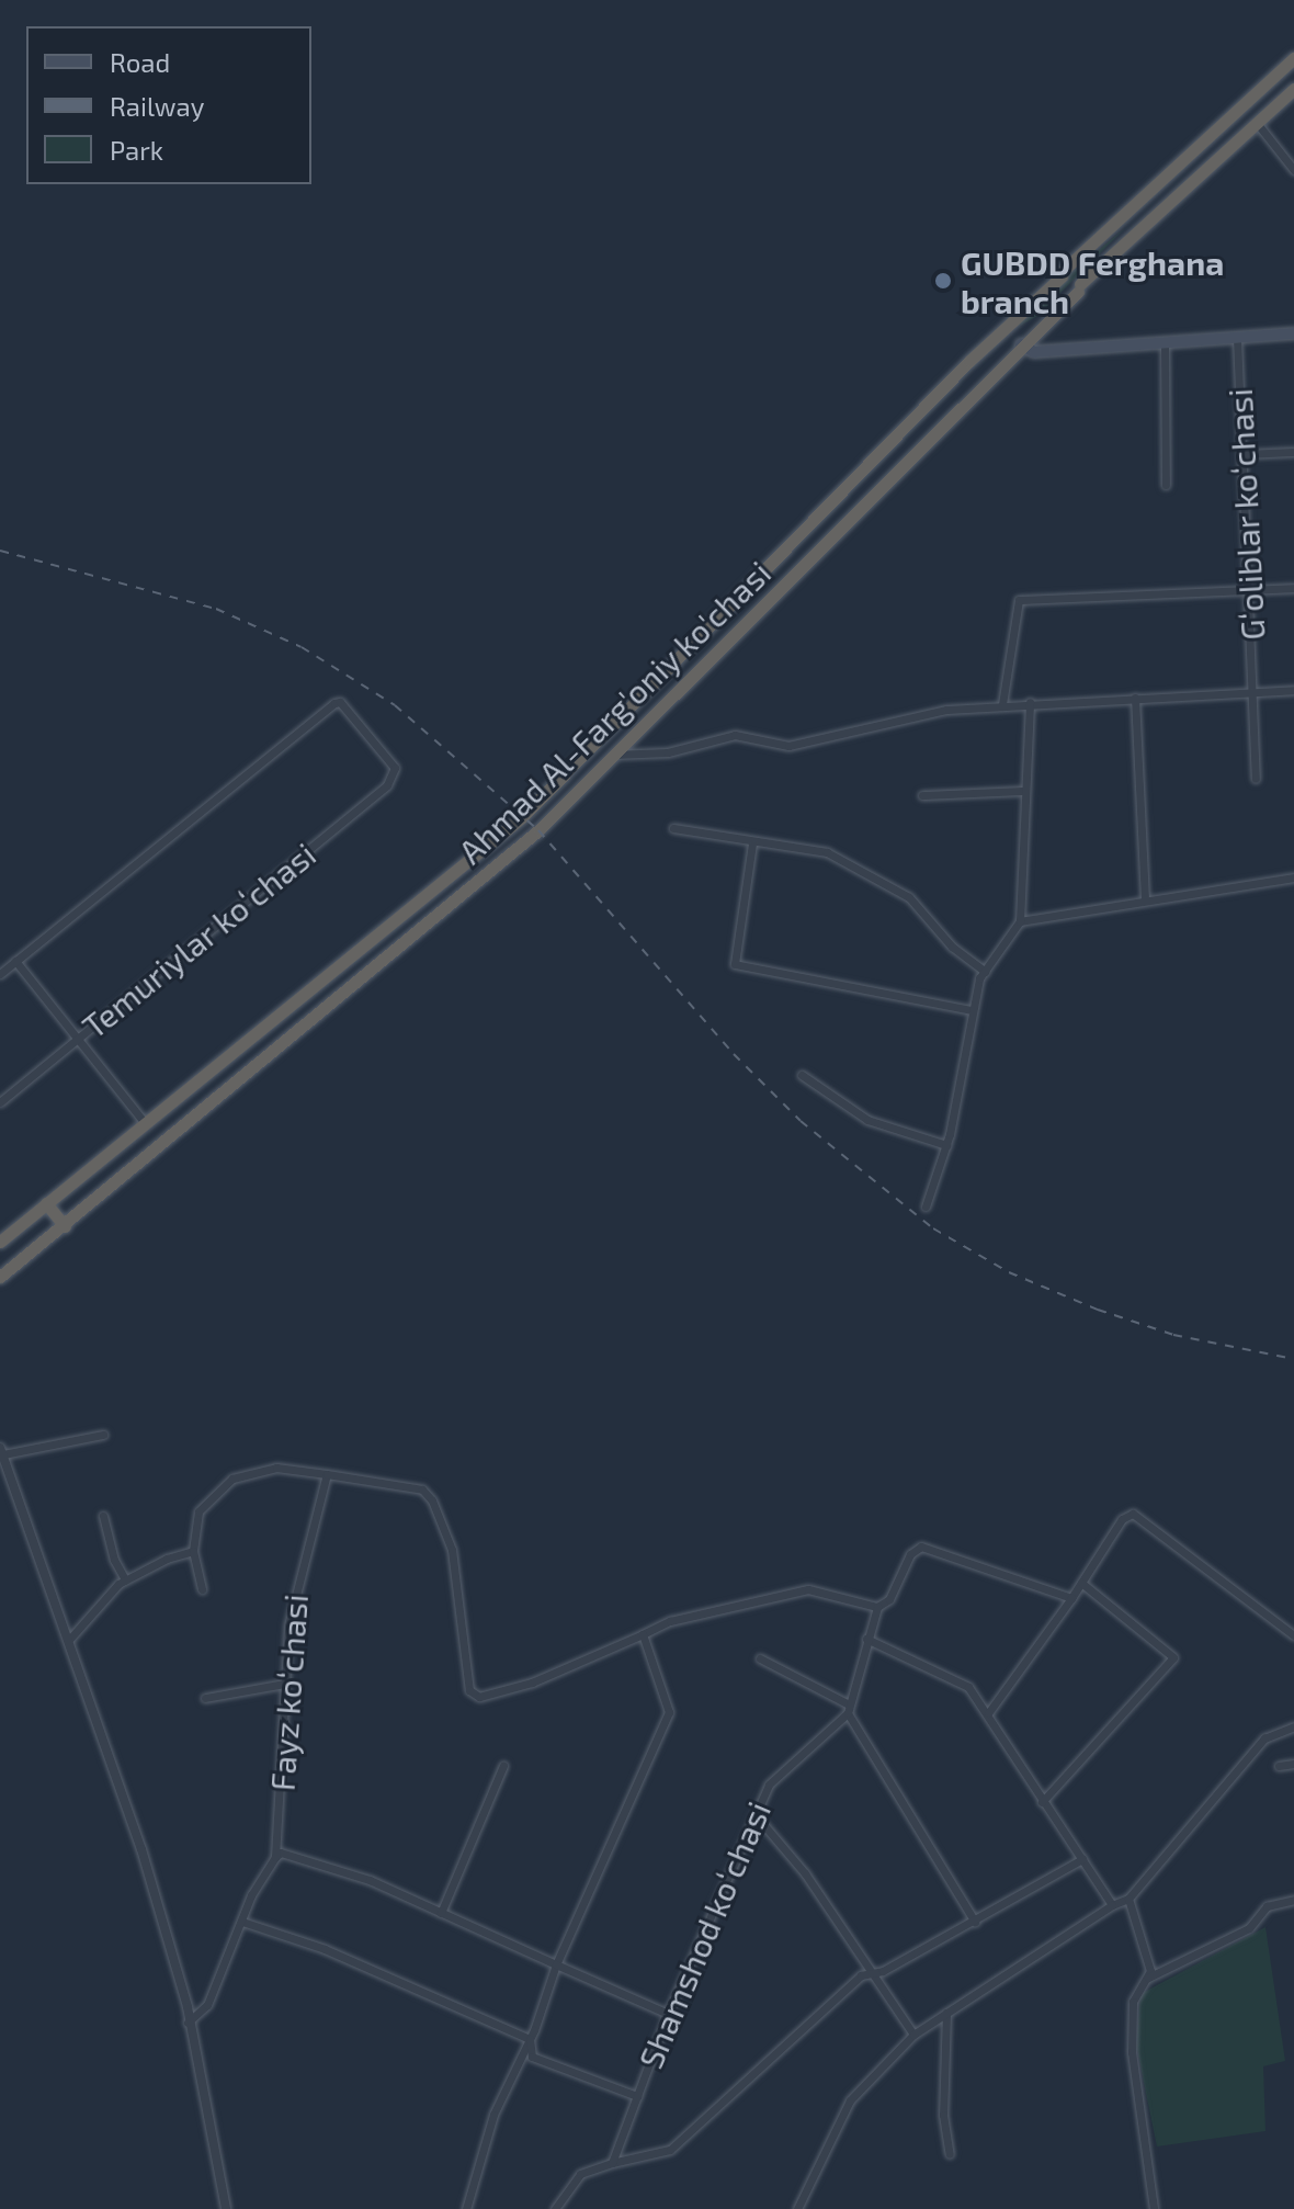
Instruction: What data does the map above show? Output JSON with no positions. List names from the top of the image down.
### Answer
{
  "streets": {
    "highway": ["Ahmad Al-Farg'oniy ko'chasi"],
    "street": [
      "Gʻoliblar koʻchasi",
      "Temuriylar koʻchasi",
      "Fayz koʻchasi",
      "Shamshod koʻchasi"
    ]
  },
  "places": ["GUBDD Ferghana branch"],
  "legend": ["Road", "Railway", "Park"]
}
